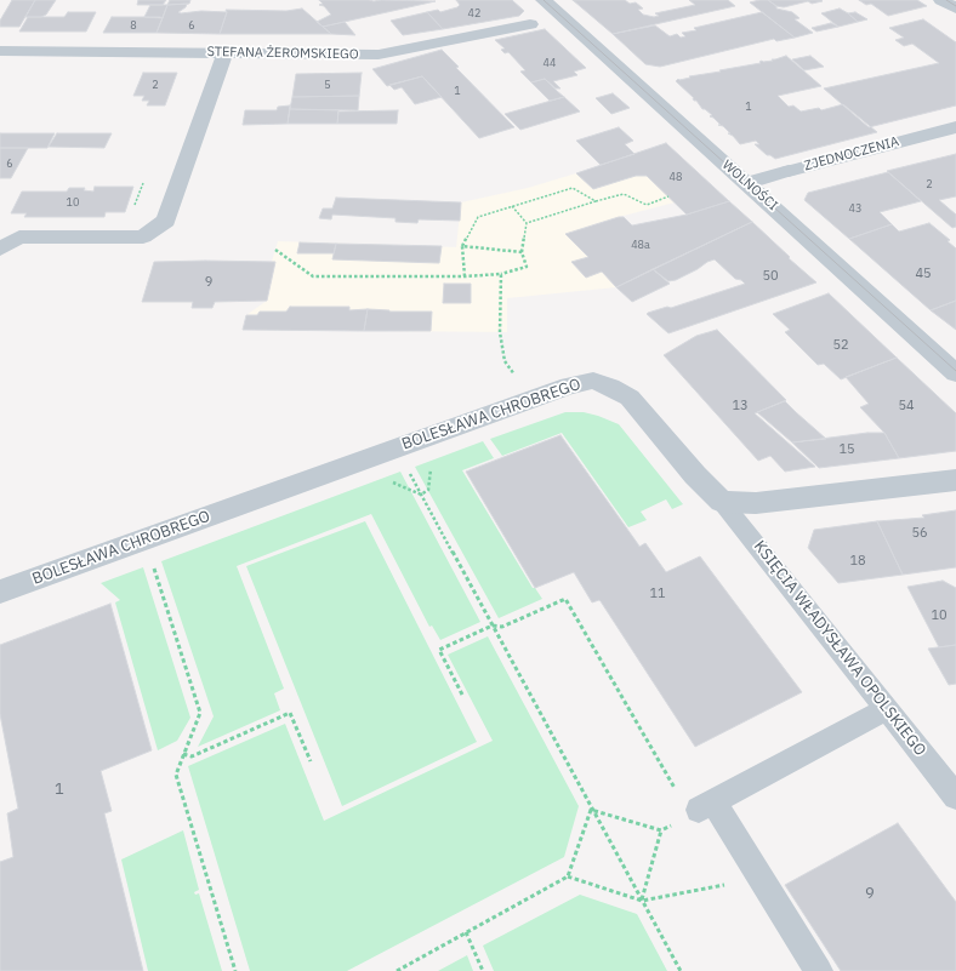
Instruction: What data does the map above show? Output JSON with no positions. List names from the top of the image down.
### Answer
{
  "streets": {
    "street": [
      "STEFANA ŻEROMSKIEGO",
      "ZJEDNOCZENIA",
      "WOLNOŚCI",
      "BOLESŁAWA CHROBREGO"
    ],
    "lane": ["KSIĘCIA WŁADYSŁAWA OPOLSKIEGO"]
  },
  "crossings": [
    ["STEFANA ŻEROMSKIEGO", "WOLNOŚCI"],
    ["ZJEDNOCZENIA", "WOLNOŚCI"],
    ["BOLESŁAWA CHROBREGO", "KSIĘCIA WŁADYSŁAWA OPOLSKIEGO"]
  ],
  "house_numbers": [
    "42",
    "8",
    "6",
    "44",
    "2",
    "5",
    "1",
    "1",
    "6",
    "48",
    "2",
    "10",
    "43",
    "48a",
    "45",
    "50",
    "9",
    "52",
    "13",
    "54",
    "15",
    "56",
    "18",
    "11",
    "10",
    "1",
    "9"
  ]
}
